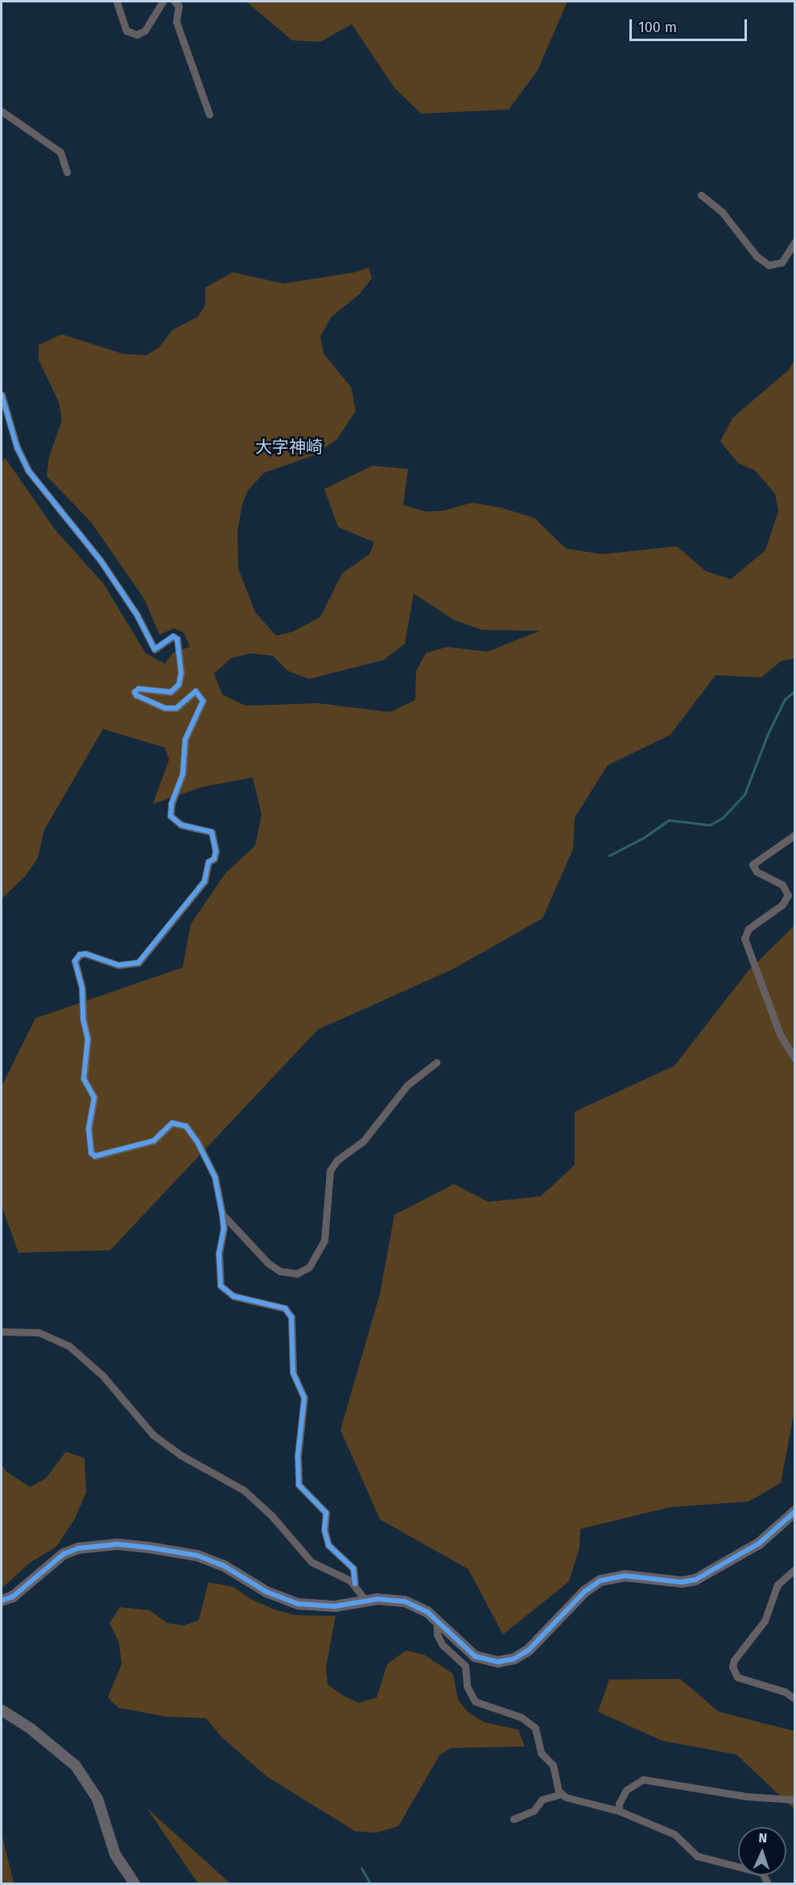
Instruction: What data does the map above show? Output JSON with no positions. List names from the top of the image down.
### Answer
{
  "districts": ["大字神崎"],
  "scale_bar": "100 m",
  "north": "top"
}
